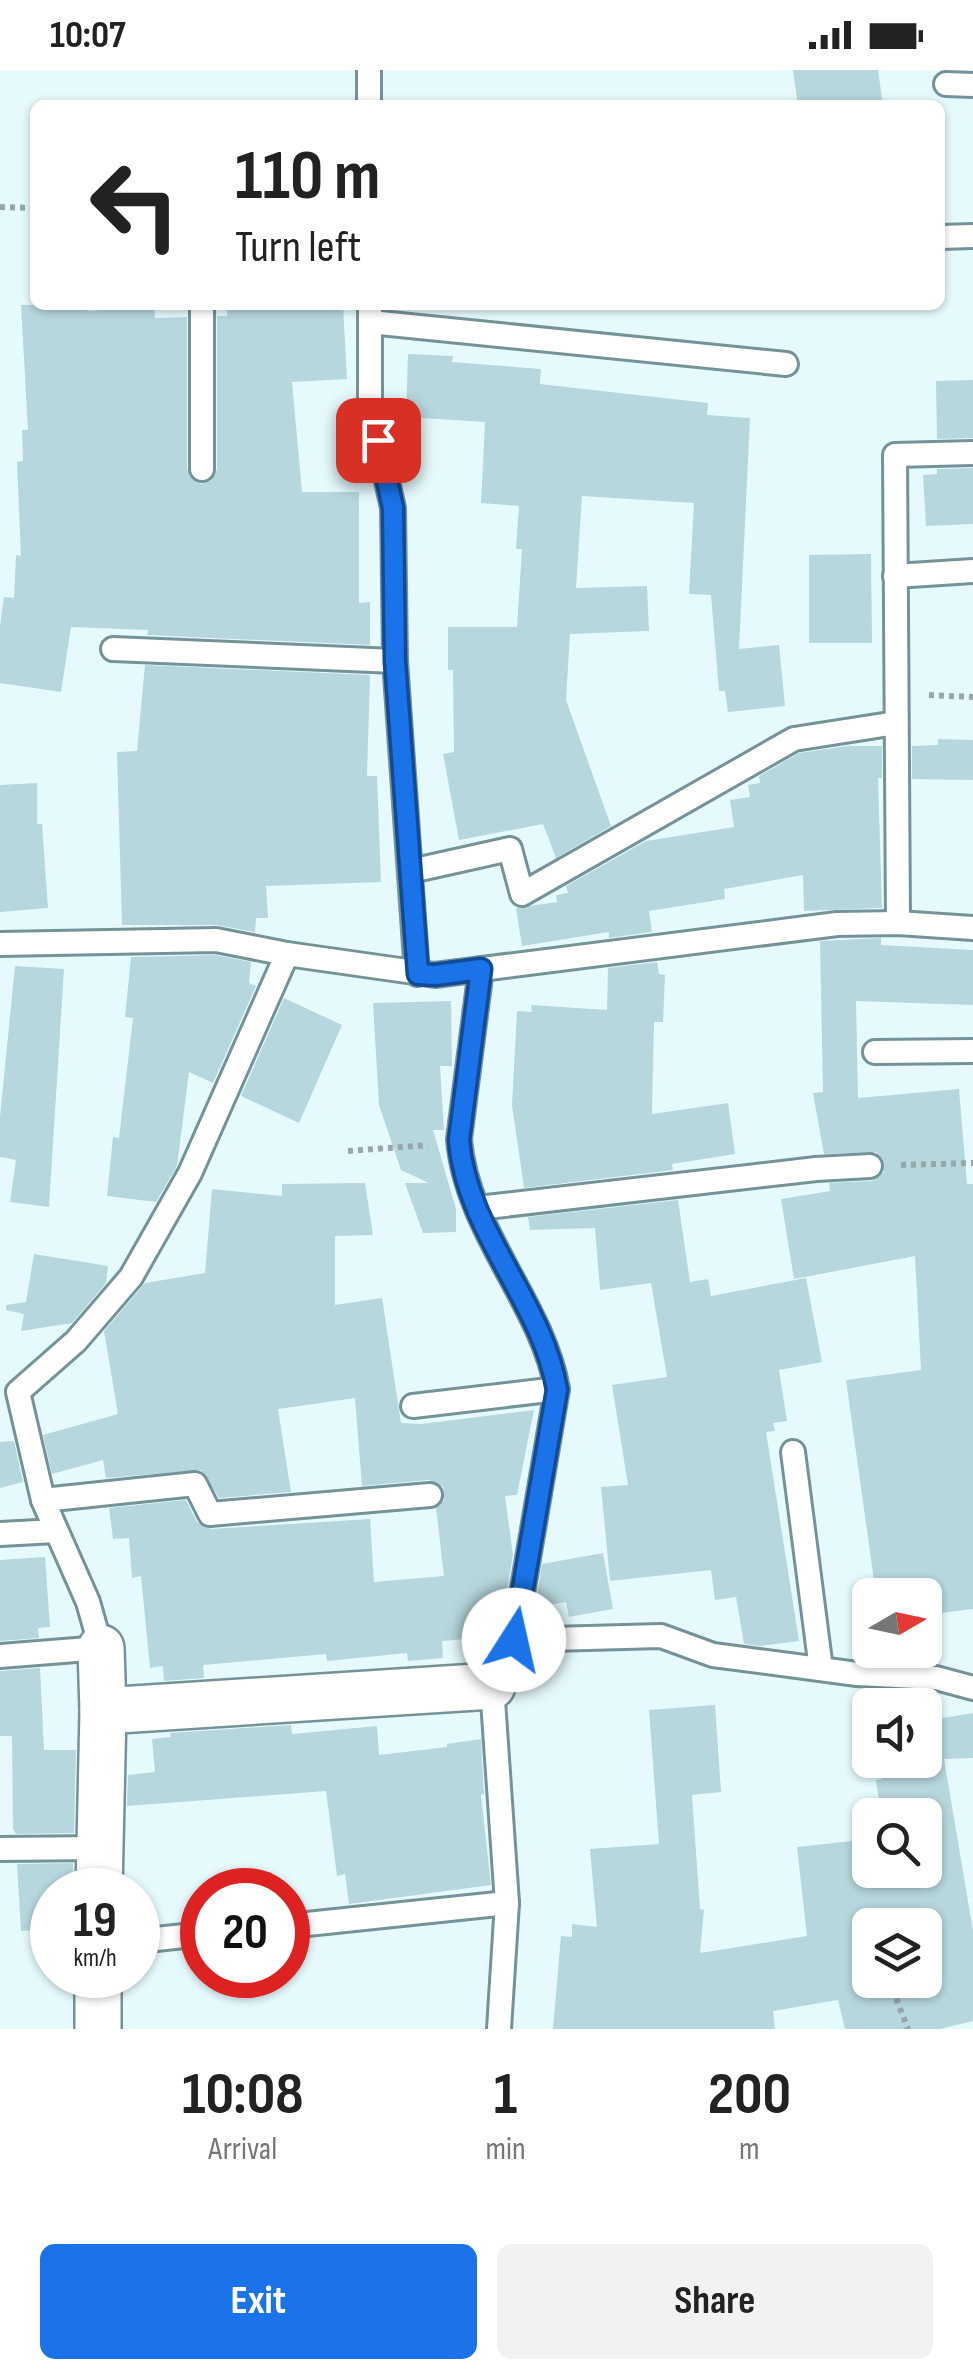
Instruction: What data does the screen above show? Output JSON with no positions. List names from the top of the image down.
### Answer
{
  "north": "right",
  "page": {
    "status": "10:07",
    "turn": ["110 m", "Turn left"],
    "speed": "19 km/h",
    "limit": "20",
    "eta": [
      "10:08",
      "Arrival",
      "1",
      "min",
      "200",
      "m"
    ],
    "buttons": ["Exit", "Share"]
  }
}
